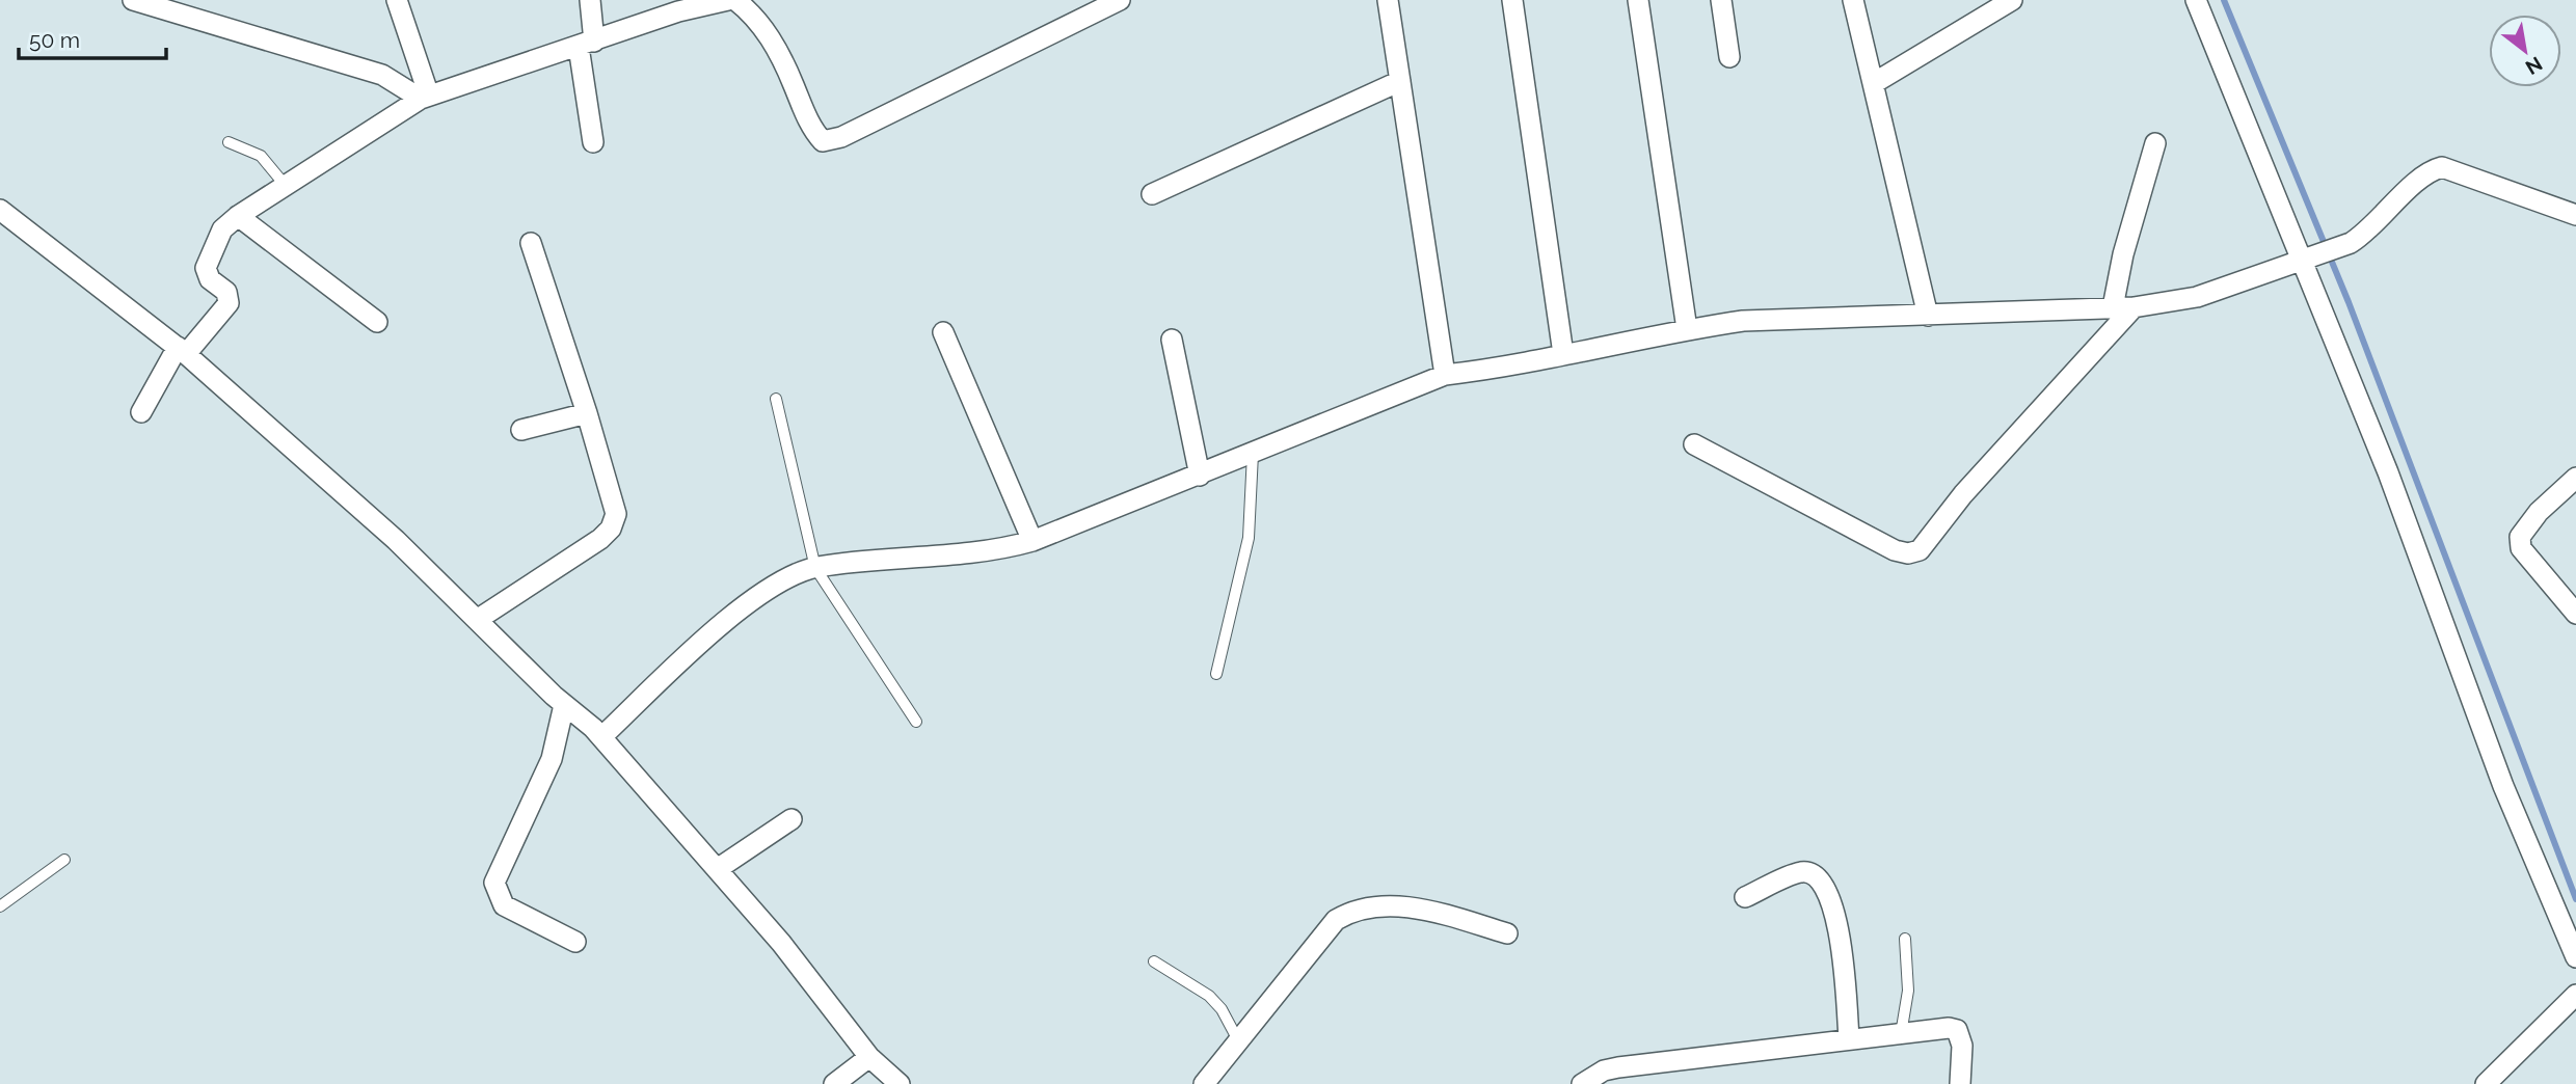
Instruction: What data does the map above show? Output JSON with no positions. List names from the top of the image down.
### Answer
{
  "scale_bar": "50 m",
  "north": "bottom right"
}
